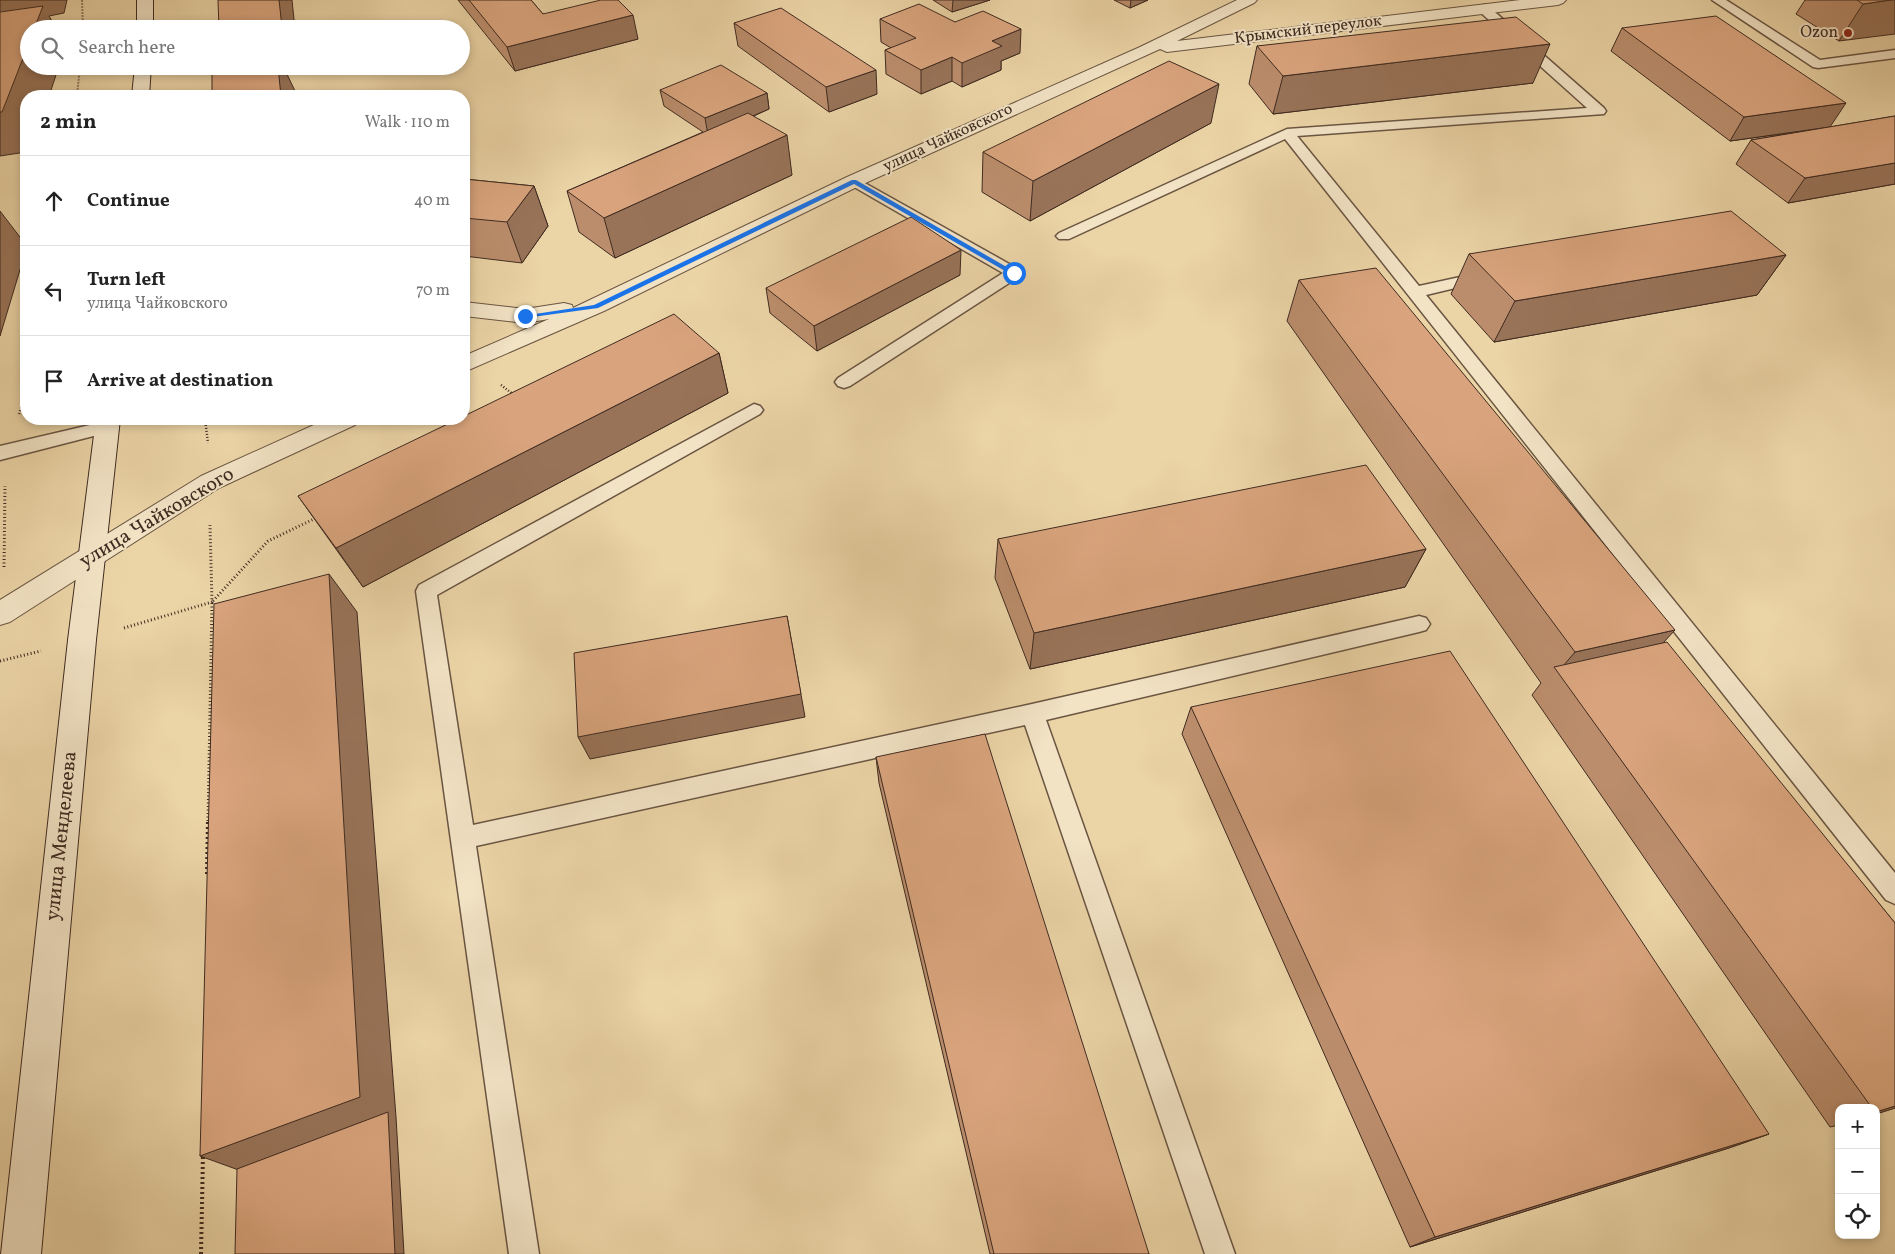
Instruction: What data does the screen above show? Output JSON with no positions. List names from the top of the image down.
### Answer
{
  "streets": {
    "street": ["Крымский переулок", "улица Чайковского", "улица Менделеева"]
  },
  "crossings": [
    ["Крымский переулок", "улица Чайковского"],
    ["улица Чайковского", "улица Менделеева"]
  ],
  "places": ["Ozon"],
  "page": {
    "search": "Search here",
    "heading": ["2 min", "Walk · 110 m"],
    "list": [
      ["Continue", "40 m"],
      ["Turn left", "улица Чайковского", "70 m"],
      "Arrive at destination"
    ],
    "map_buttons": ["+", "−"]
  }
}
